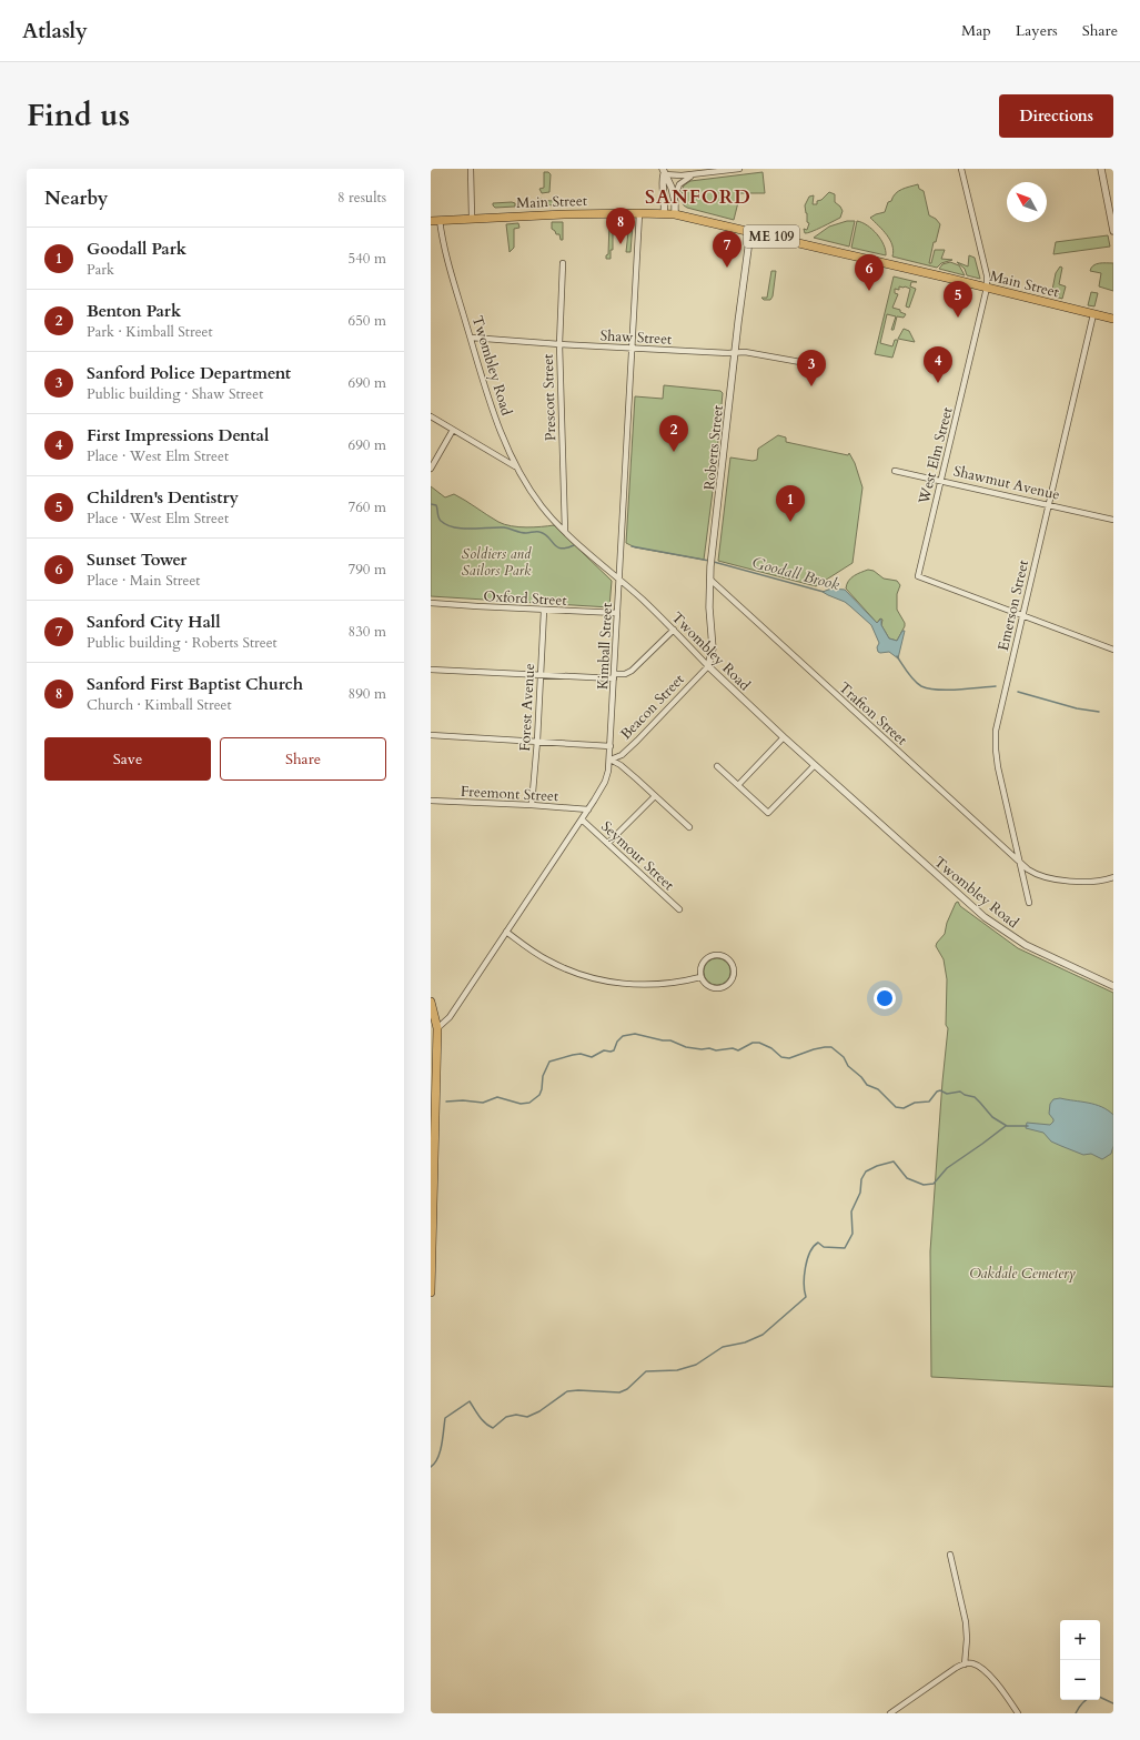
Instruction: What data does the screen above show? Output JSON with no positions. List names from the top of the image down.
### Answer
{
  "streets": {
    "highway": ["Main Street", "ME 109"],
    "street": [
      "Shaw Street",
      "Twombley Road",
      "Prescott Street",
      "Roberts Street",
      "West Elm Street",
      "Shawmut Avenue",
      "Oxford Street",
      "Emerson Street",
      "Kimball Street",
      "Beacon Street",
      "Forest Avenue",
      "Trafton Street",
      "Freemont Street",
      "Seymour Street"
    ]
  },
  "crossings": [
    ["Main Street", "Twombley Road"],
    ["Main Street", "Roberts Street"],
    ["Main Street", "West Elm Street"],
    ["Main Street", "Emerson Street"],
    ["Main Street", "Kimball Street"],
    ["Shaw Street", "Twombley Road"],
    ["Shaw Street", "Prescott Street"],
    ["Shaw Street", "Roberts Street"],
    ["Shaw Street", "Kimball Street"],
    ["Twombley Road", "Prescott Street"],
    ["Twombley Road", "Roberts Street"],
    ["Twombley Road", "Kimball Street"],
    ["Twombley Road", "Beacon Street"],
    ["Roberts Street", "Beacon Street"],
    ["Roberts Street", "Trafton Street"],
    ["West Elm Street", "Shawmut Avenue"],
    ["West Elm Street", "Emerson Street"],
    ["Shawmut Avenue", "Emerson Street"],
    ["Oxford Street", "Kimball Street"],
    ["Oxford Street", "Forest Avenue"],
    ["Emerson Street", "Trafton Street"],
    ["Kimball Street", "Beacon Street"],
    ["Kimball Street", "Freemont Street"],
    ["Kimball Street", "Seymour Street"],
    ["Forest Avenue", "Freemont Street"]
  ],
  "districts": ["SANFORD"],
  "water": ["Goodall Brook"],
  "parks": ["Soldiers and Sailors Park", "Oakdale Cemetery"],
  "north": "top left",
  "page": {
    "header": "Atlasly",
    "nav": ["Map", "Layers", "Share"],
    "title": "Find us",
    "buttons": [
      "Directions",
      ["Save", "Share"]
    ],
    "heading": ["Nearby", "8 results"],
    "pins": [
      "8",
      "7",
      "6",
      "5",
      "4",
      "3",
      "2",
      "1"
    ],
    "list": [
      {
        "mark": "1",
        "name": "Goodall Park",
        "note": "Park",
        "value": "540 m"
      },
      {
        "mark": "2",
        "name": "Benton Park",
        "note": "Park · Kimball Street",
        "value": "650 m"
      },
      {
        "mark": "3",
        "name": "Sanford Police Department",
        "note": "Public building · Shaw Street",
        "value": "690 m"
      },
      {
        "mark": "4",
        "name": "First Impressions Dental",
        "note": "Place · West Elm Street",
        "value": "690 m"
      },
      {
        "mark": "5",
        "name": "Children's Dentistry",
        "note": "Place · West Elm Street",
        "value": "760 m"
      },
      {
        "mark": "6",
        "name": "Sunset Tower",
        "note": "Place · Main Street",
        "value": "790 m"
      },
      {
        "mark": "7",
        "name": "Sanford City Hall",
        "note": "Public building · Roberts Street",
        "value": "830 m"
      },
      {
        "mark": "8",
        "name": "Sanford First Baptist Church",
        "note": "Church · Kimball Street",
        "value": "890 m"
      }
    ],
    "map_buttons": ["+", "−"]
  }
}
